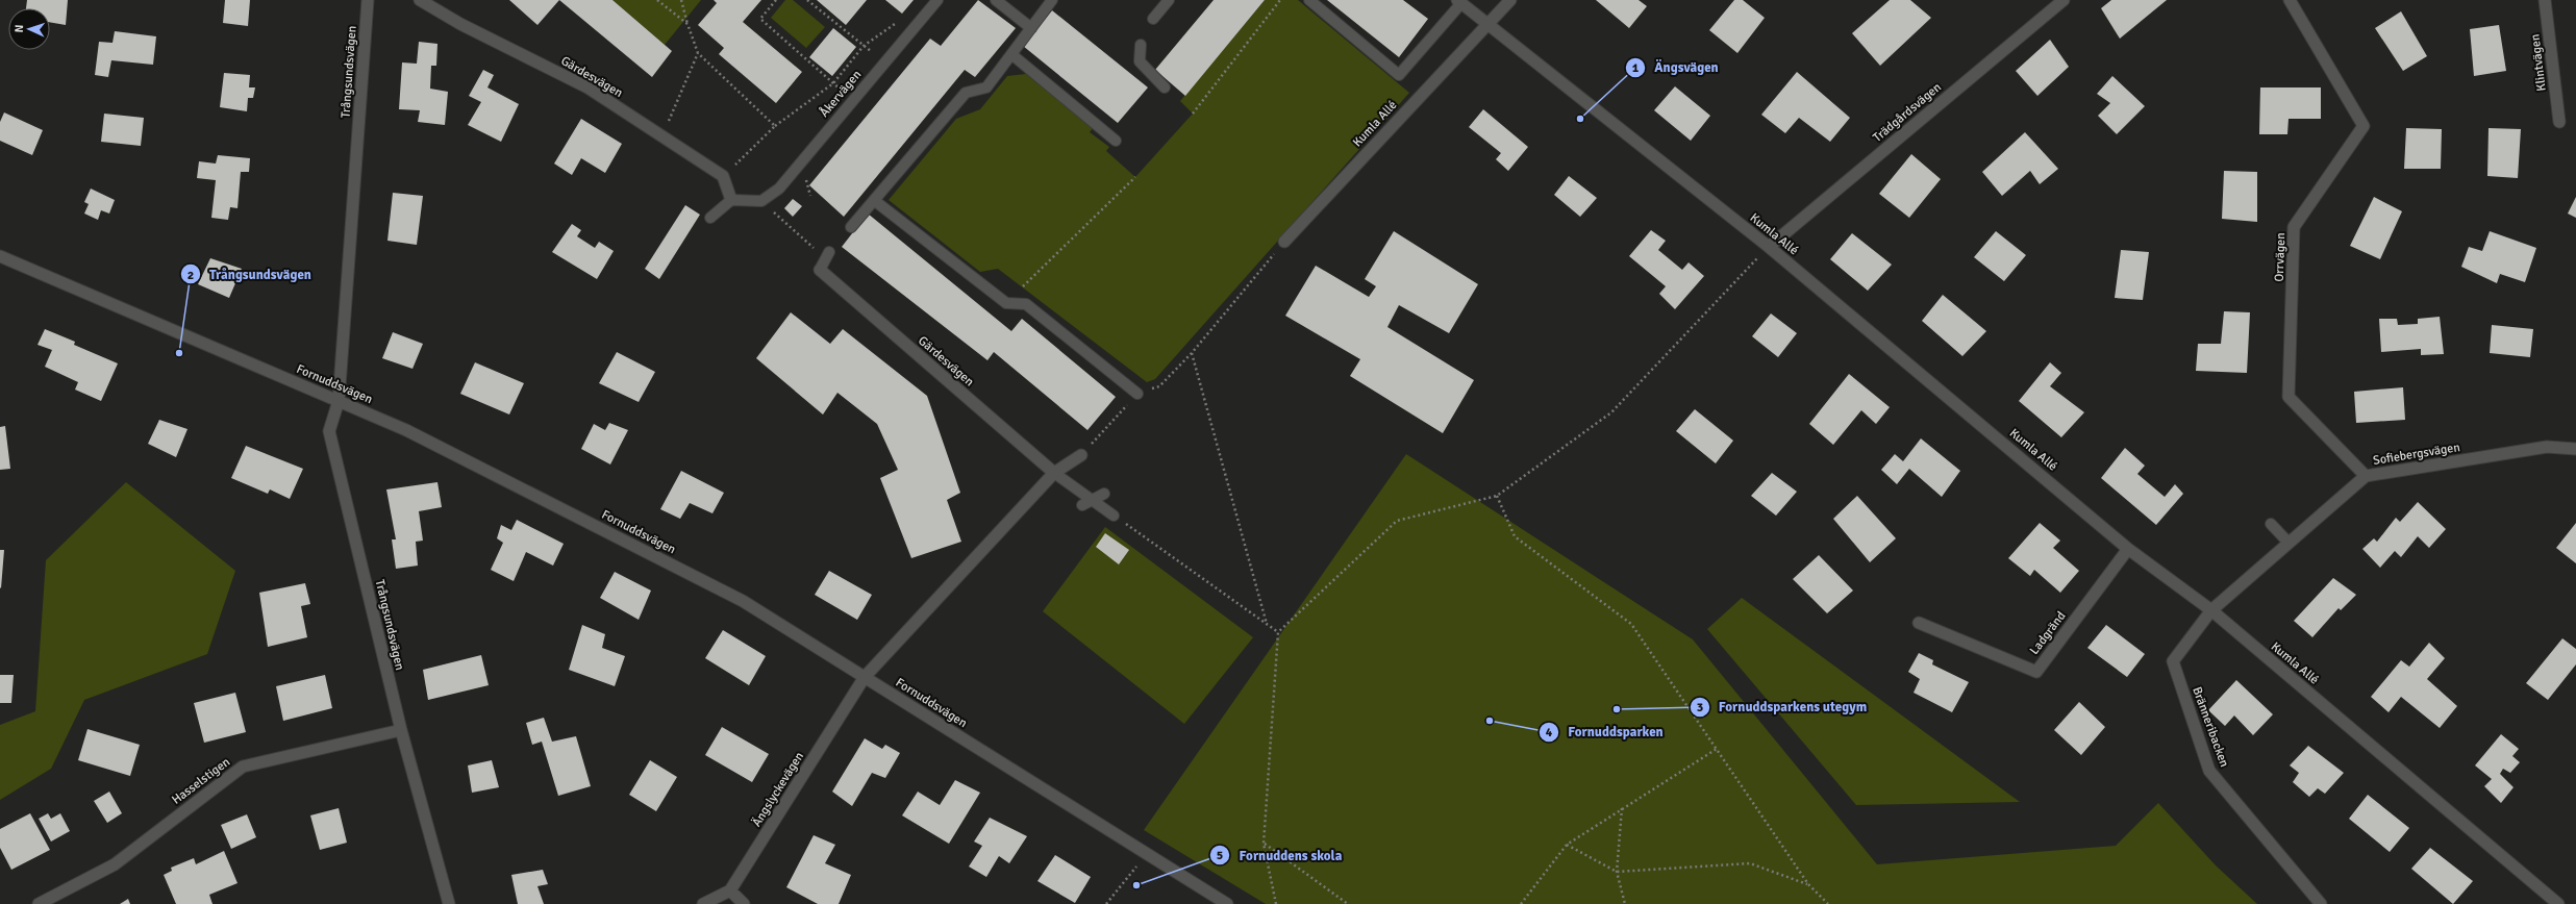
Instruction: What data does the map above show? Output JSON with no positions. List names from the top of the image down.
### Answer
{
  "streets": {
    "street": [
      "Klintvägen",
      "Trångsundsvägen",
      "Gärdesvägen",
      "Trädgårdsvägen",
      "Kumla Allé",
      "Orrvägen",
      "Fornuddsvägen",
      "Sofiebergsvägen",
      "Ladgränd",
      "Bränneribacken",
      "Hasselstigen",
      "Ängslyckevägen"
    ],
    "lane": ["Åkervägen"]
  },
  "crossings": [
    ["Trångsundsvägen", "Fornuddsvägen"],
    ["Trångsundsvägen", "Hasselstigen"],
    ["Trädgårdsvägen", "Kumla Allé"],
    ["Kumla Allé", "Sofiebergsvägen"],
    ["Kumla Allé", "Ladgränd"],
    ["Kumla Allé", "Bränneribacken"],
    ["Orrvägen", "Sofiebergsvägen"],
    ["Fornuddsvägen", "Ängslyckevägen"],
    ["Sofiebergsvägen", "Bränneribacken"]
  ],
  "places": [
    "Ängsvägen",
    "Trångsundsvägen",
    "Fornuddsparkens utegym",
    "Fornuddsparken",
    "Fornuddens skola"
  ],
  "north": "left"
}
